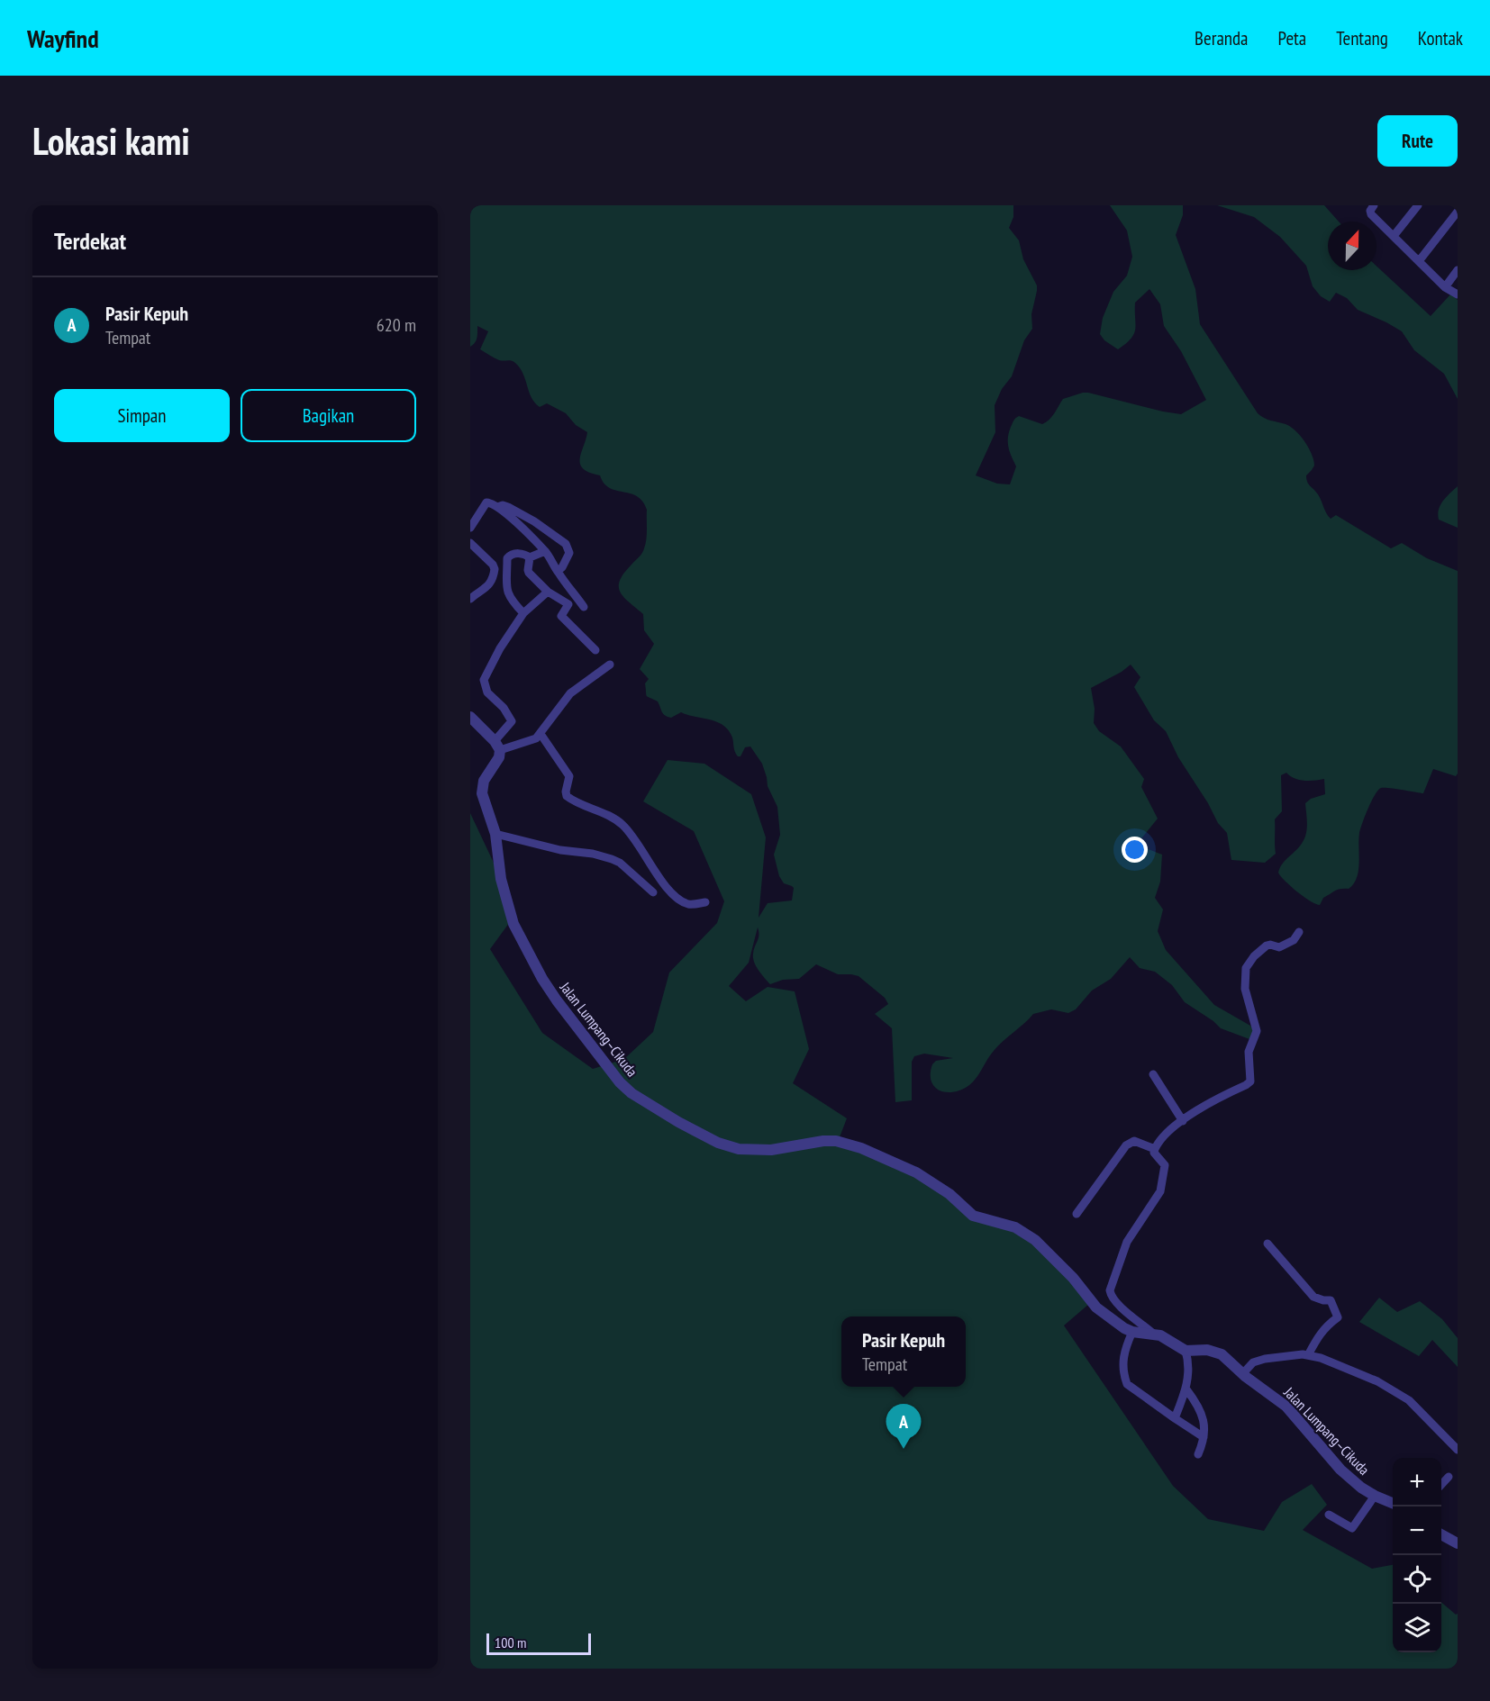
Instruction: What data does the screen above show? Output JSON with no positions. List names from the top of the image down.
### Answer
{
  "streets": {
    "street": ["Jalan Lumpang–Cikuda"]
  },
  "scale_bar": "100 m",
  "north": "top",
  "page": {
    "header": "Wayfind",
    "nav": [
      "Beranda",
      "Peta",
      "Tentang",
      "Kontak"
    ],
    "buttons": [
      "Rute",
      ["Simpan", "Bagikan"]
    ],
    "title": "Lokasi kami",
    "heading": "Terdekat",
    "list": [
      {
        "mark": "A",
        "name": "Pasir Kepuh",
        "note": "Tempat",
        "value": "620 m"
      }
    ],
    "popup": ["Pasir Kepuh", "Tempat"],
    "pins": "A",
    "map_buttons": ["+", "−"],
    "scale": "100 m"
  }
}
